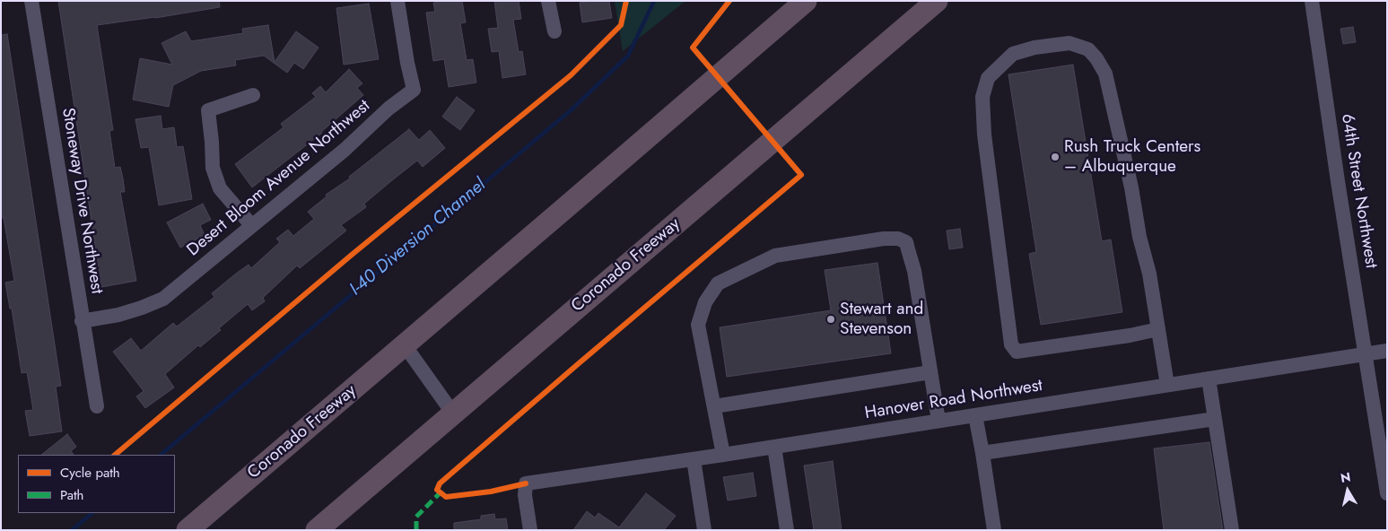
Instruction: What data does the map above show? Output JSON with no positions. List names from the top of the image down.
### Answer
{
  "streets": {
    "highway": ["Coronado Freeway"],
    "street": [
      "Desert Bloom Avenue Northwest",
      "64th Street Northwest",
      "Stoneway Drive Northwest",
      "Hanover Road Northwest"
    ]
  },
  "crossings": [
    ["Desert Bloom Avenue Northwest", "Stoneway Drive Northwest"],
    ["64th Street Northwest", "Hanover Road Northwest"]
  ],
  "water": ["I-40 Diversion Channel"],
  "places": ["Rush Truck Centers – Albuquerque", "Stewart and Stevenson"],
  "legend": ["Cycle path", "Path"],
  "north": "top"
}
